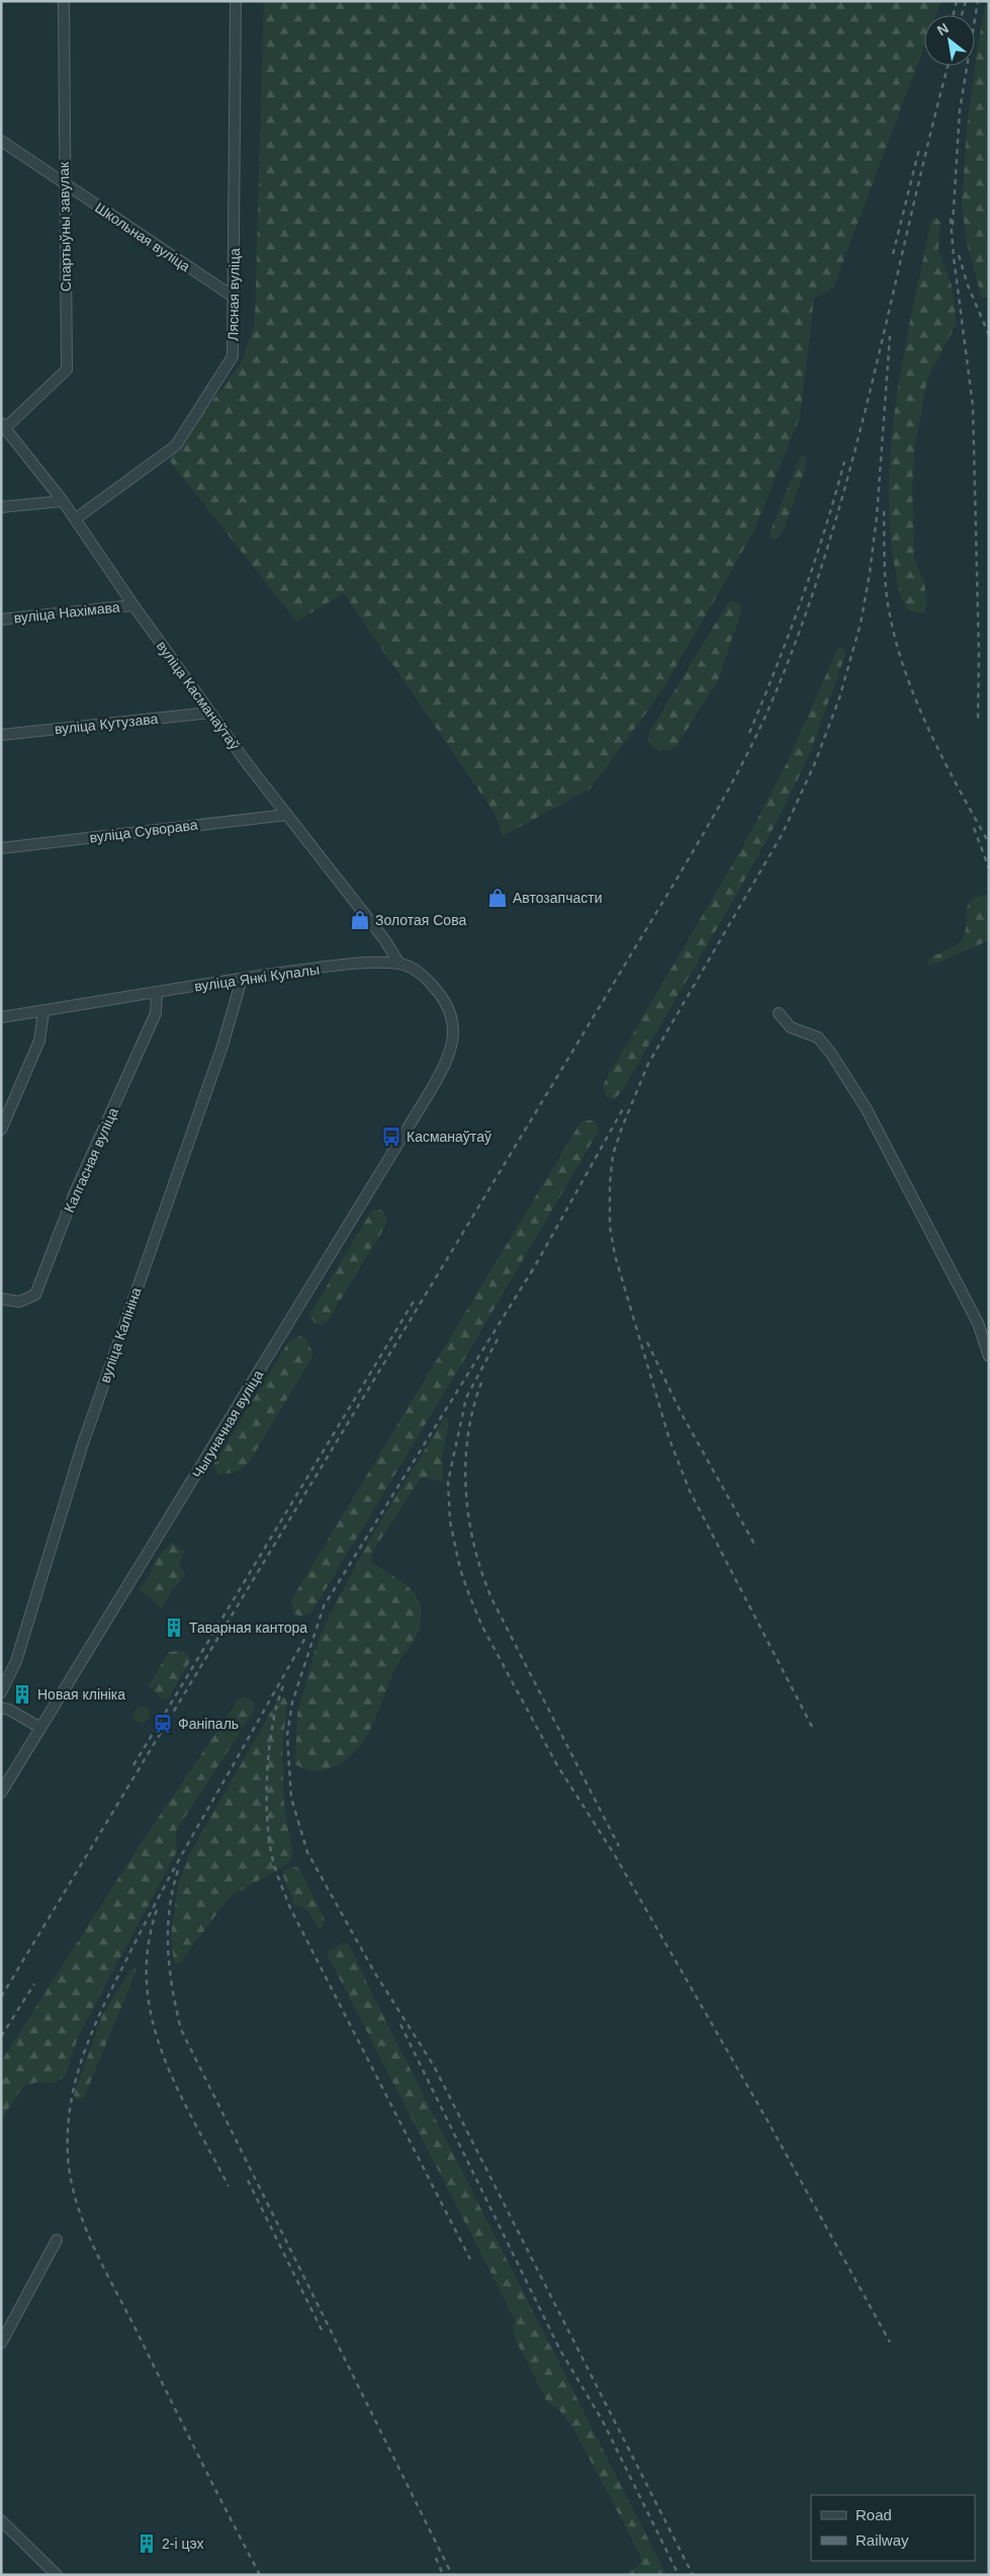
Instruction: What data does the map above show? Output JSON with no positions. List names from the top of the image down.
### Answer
{
  "streets": {
    "street": [
      "Спартыўны завулак",
      "Школьная вуліца",
      "Лясная вуліца",
      "вуліца Нахімава",
      "вуліца Касманаўтаў",
      "вуліца Кутузава",
      "вуліца Суворава",
      "вуліца Янкі Купалы",
      "Калгасная вуліца",
      "вуліца Калініна",
      "Чыгуначная вуліца"
    ]
  },
  "crossings": [
    ["Спартыўны завулак", "Школьная вуліца"],
    ["Спартыўны завулак", "вуліца Касманаўтаў"],
    ["Школьная вуліца", "Лясная вуліца"],
    ["Лясная вуліца", "вуліца Касманаўтаў"],
    ["вуліца Нахімава", "вуліца Касманаўтаў"],
    ["вуліца Касманаўтаў", "вуліца Кутузава"],
    ["вуліца Касманаўтаў", "вуліца Суворава"],
    ["вуліца Касманаўтаў", "вуліца Янкі Купалы"],
    ["вуліца Янкі Купалы", "Калгасная вуліца"],
    ["вуліца Янкі Купалы", "вуліца Калініна"],
    ["вуліца Янкі Купалы", "Чыгуначная вуліца"]
  ],
  "places": {
    "shop": ["Автозапчасти", "Золотая Сова"],
    "bus stop": ["Касманаўтаў"],
    "building": ["Таварная кантора", "Новая клініка", "2-і цэх"],
    "station": ["Фаніпаль"]
  },
  "legend": ["Road", "Railway"],
  "north": "top left"
}
